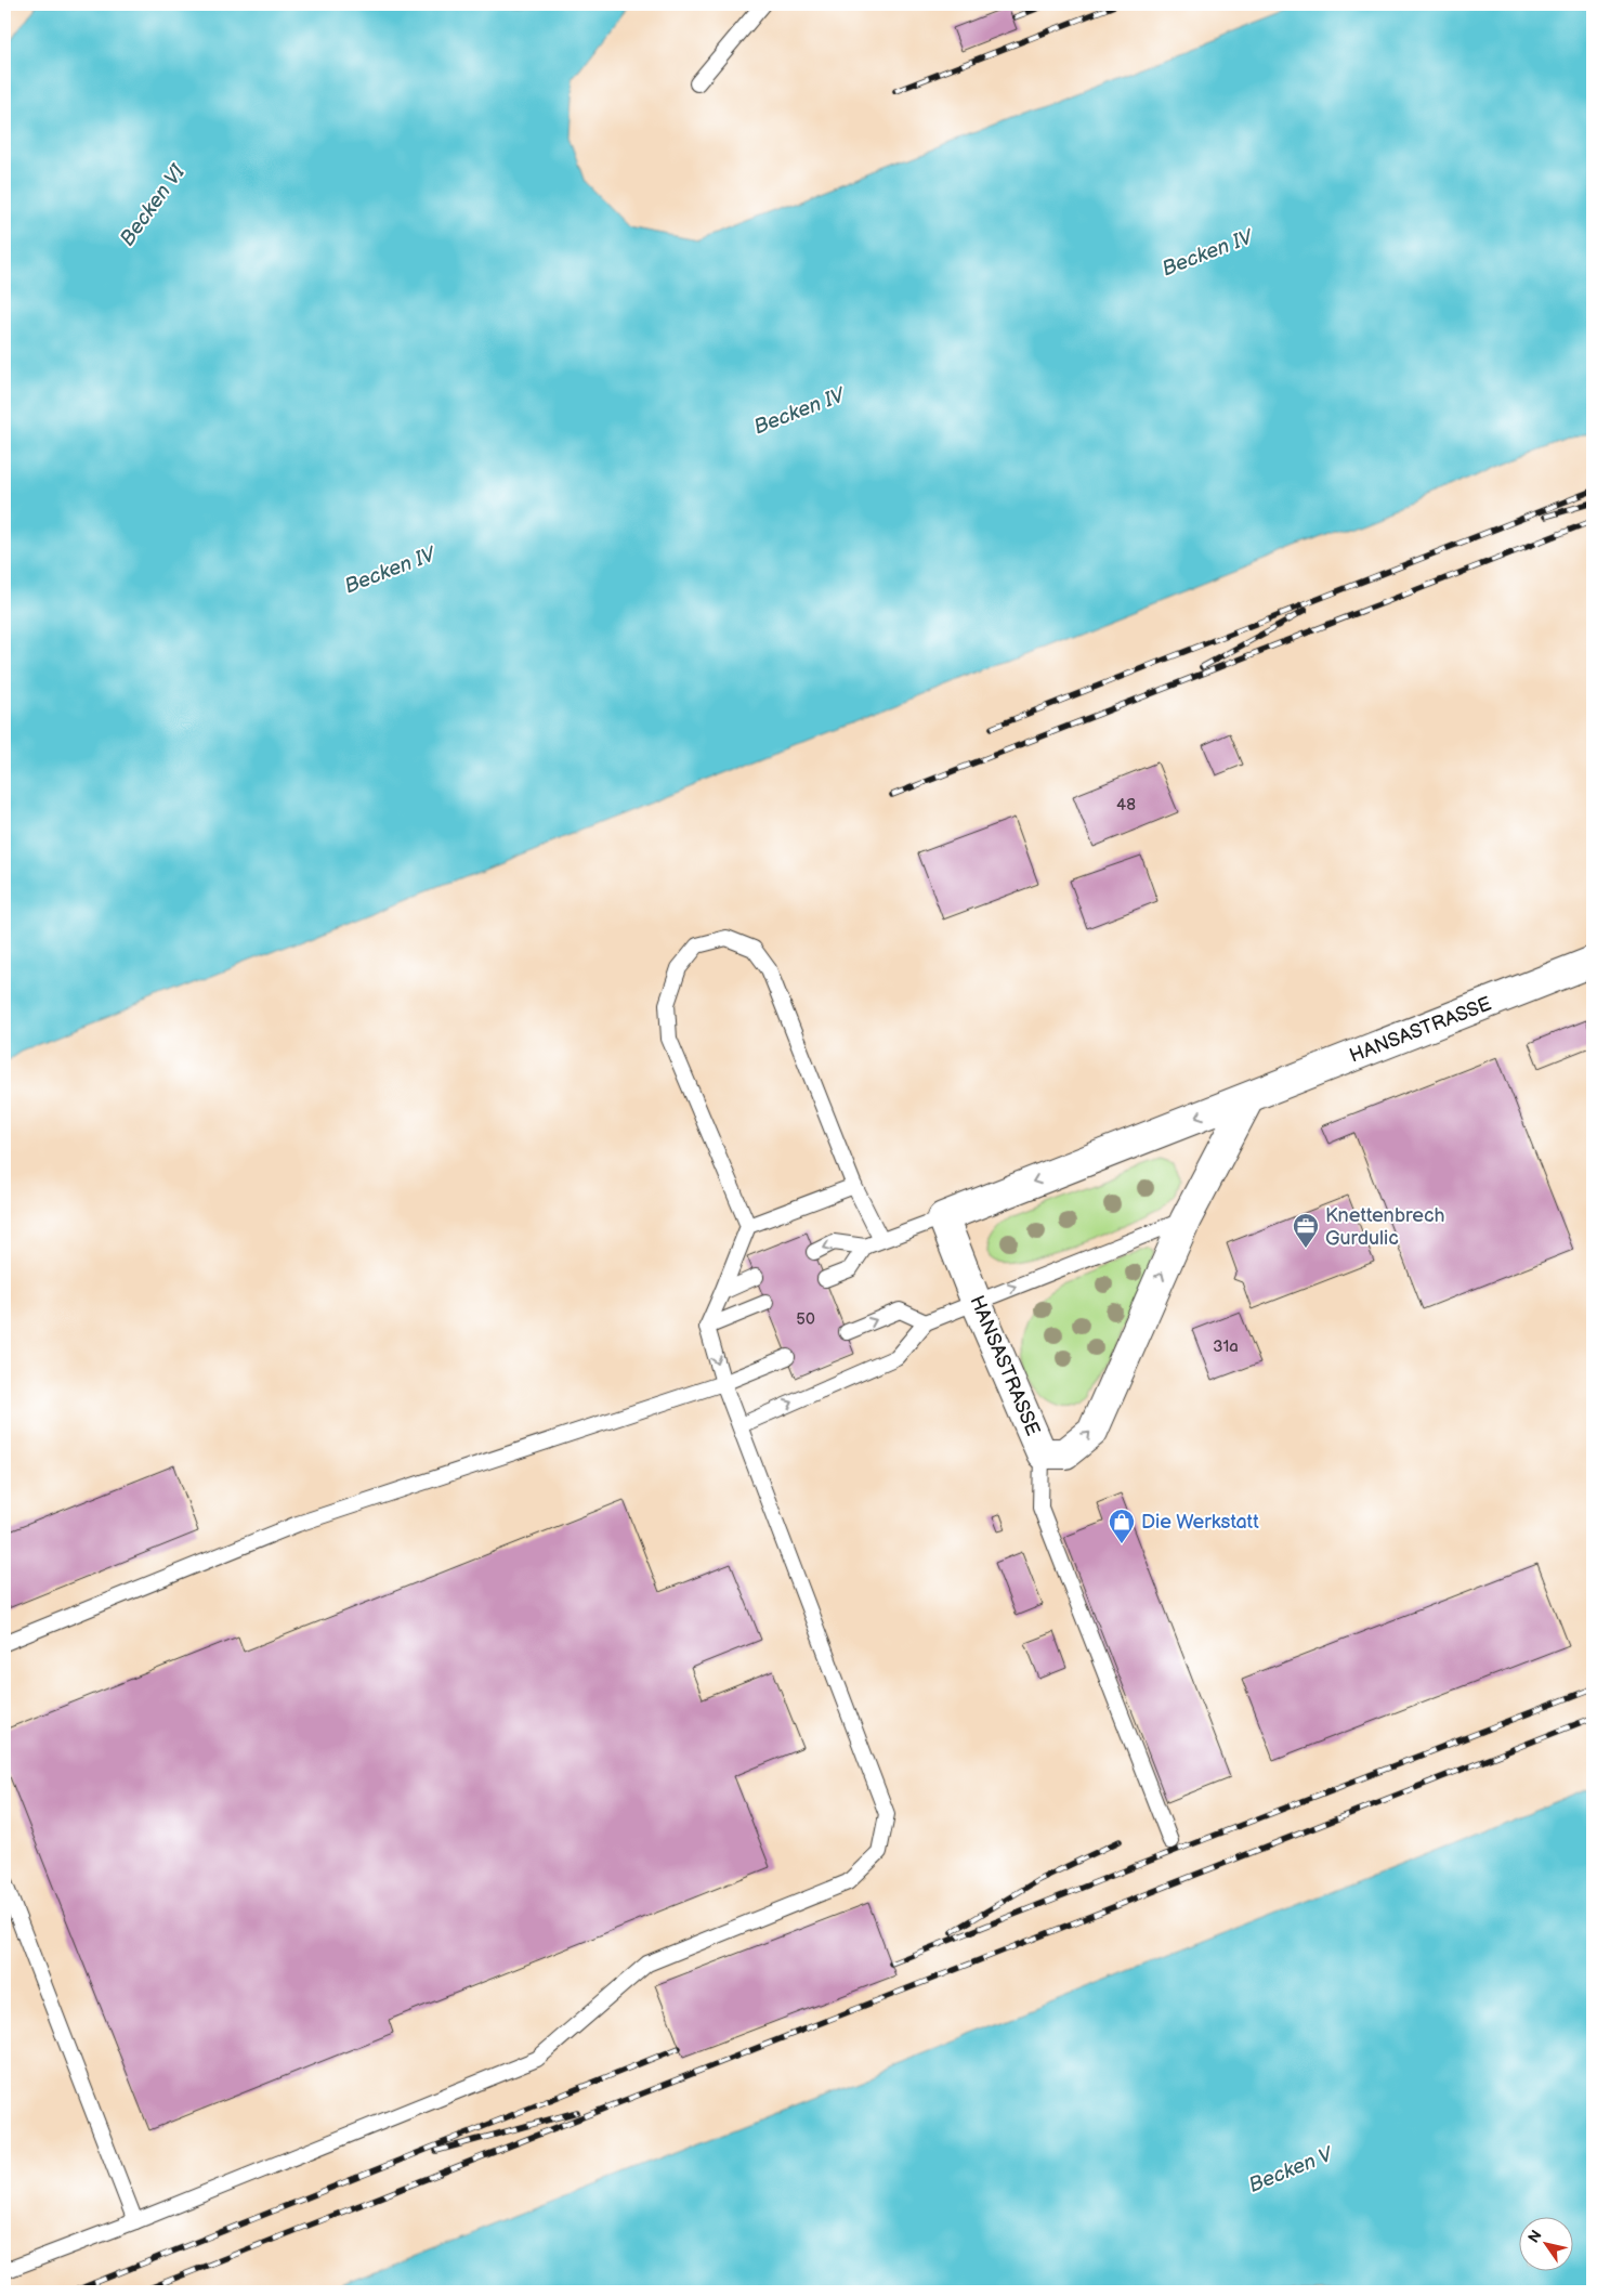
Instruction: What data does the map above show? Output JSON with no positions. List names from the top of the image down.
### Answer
{
  "streets": {
    "street": ["HANSASTRASSE"]
  },
  "water": ["Becken VI", "Becken IV", "Becken V"],
  "places": {
    "office": ["Knettenbrech Gurdulic"],
    "shop": ["Die Werkstatt"]
  },
  "house_numbers": ["48", "50", "31a"],
  "north": "top left"
}
